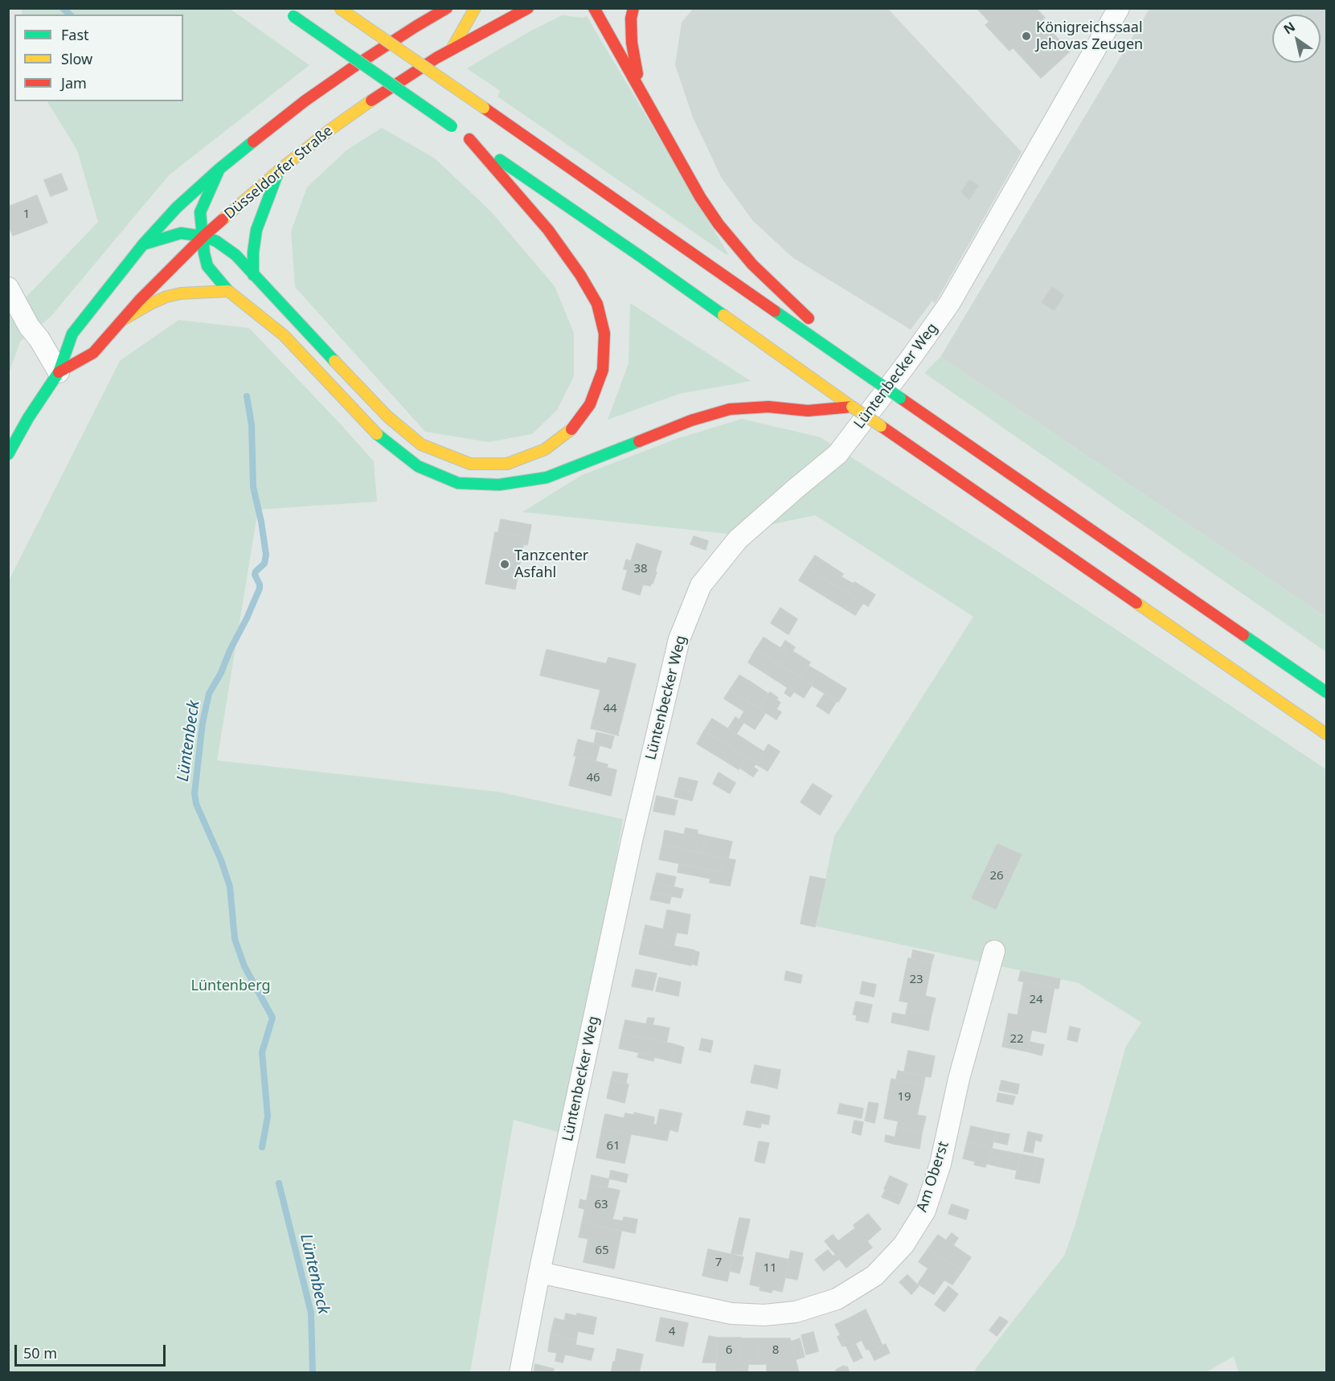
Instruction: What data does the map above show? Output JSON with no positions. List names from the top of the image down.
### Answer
{
  "streets": {
    "main road": ["Düsseldorfer Straße"],
    "street": ["Lüntenbecker Weg", "Am Oberst"]
  },
  "crossings": [
    ["Lüntenbecker Weg", "Am Oberst"]
  ],
  "water": ["Lüntenbeck"],
  "parks": ["Lüntenberg"],
  "places": ["Königreichssaal Jehovas Zeugen", "Tanzcenter Asfahl"],
  "house_numbers": [
    "1",
    "38",
    "44",
    "46",
    "26",
    "23",
    "24",
    "22",
    "19",
    "61",
    "63",
    "65",
    "7",
    "11",
    "4",
    "6",
    "8"
  ],
  "legend": ["Fast", "Slow", "Jam"],
  "scale_bar": "50 m",
  "north": "top left"
}
